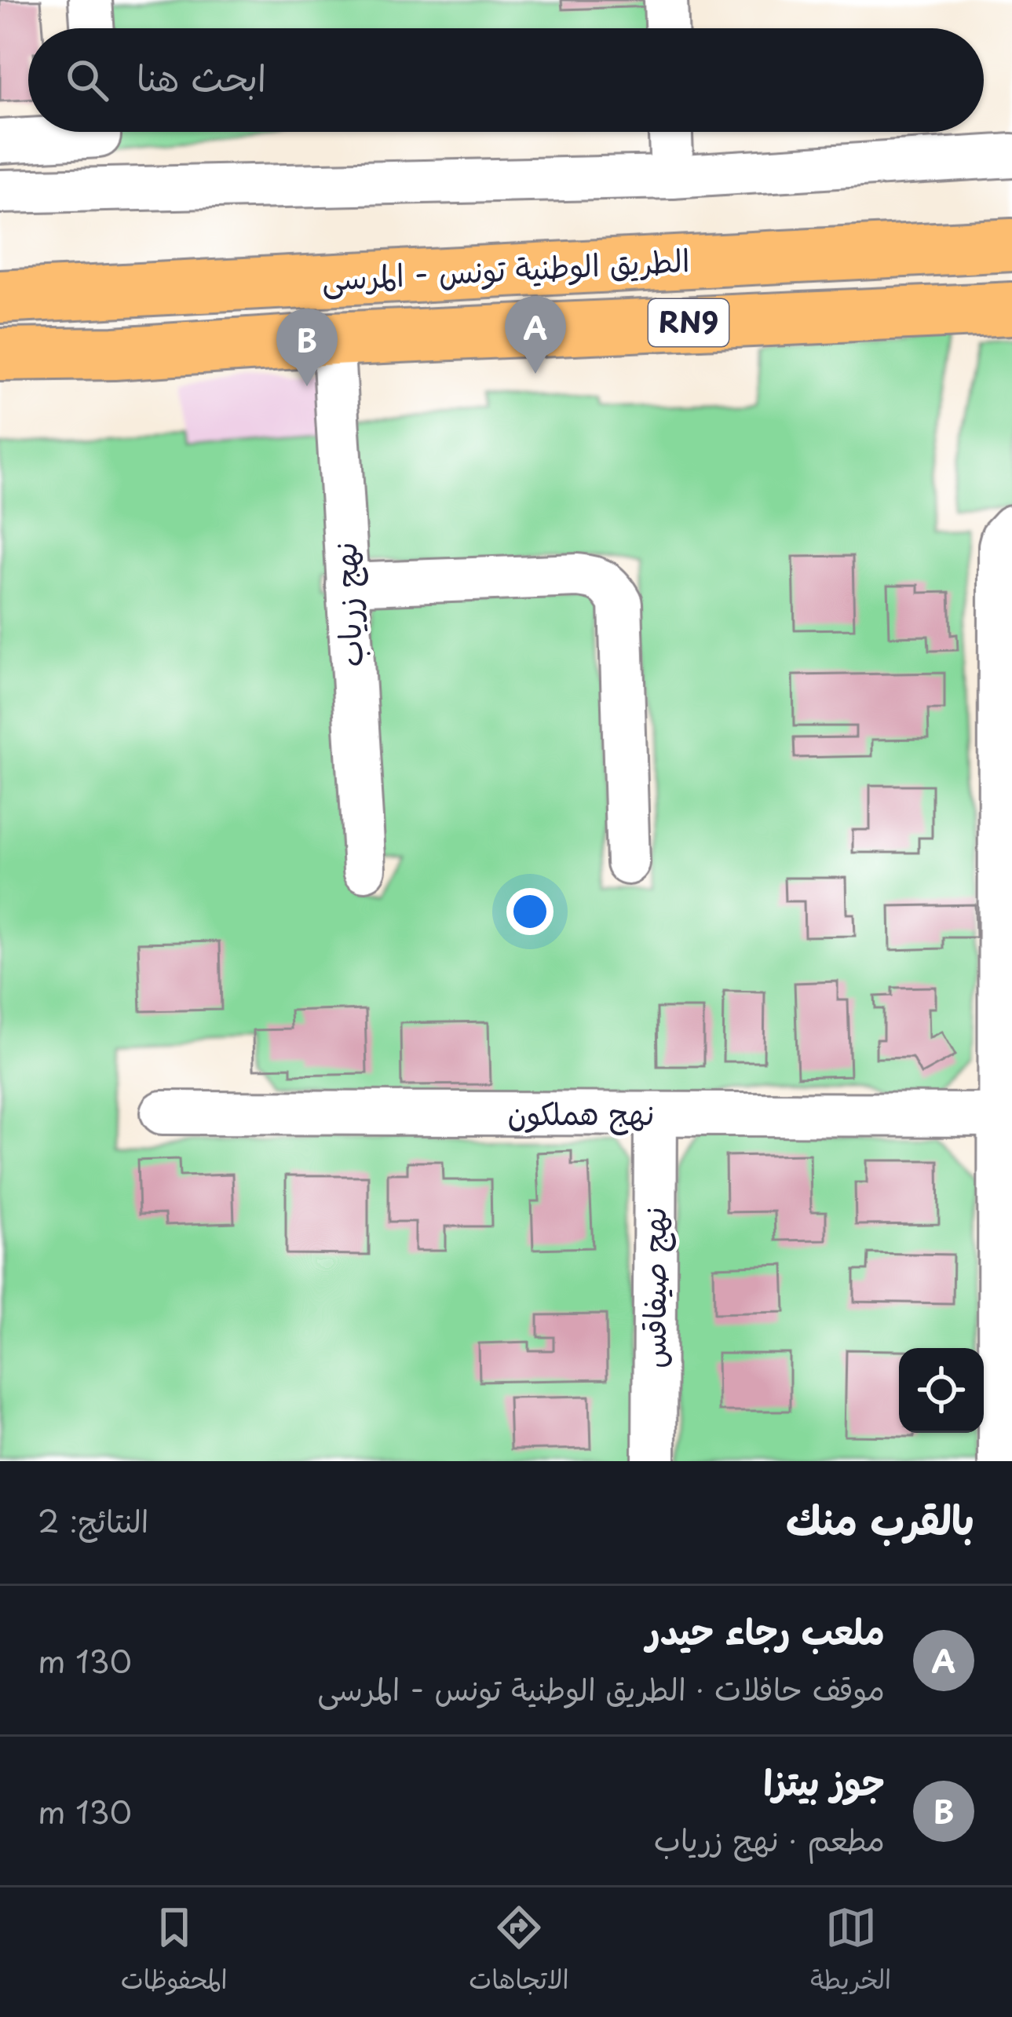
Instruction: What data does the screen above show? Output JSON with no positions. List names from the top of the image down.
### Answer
{
  "streets": {
    "highway": ["الطريق الوطنية تونس - المرسى", "RN9"],
    "street": ["نهج زرياب", "نهج هملكون", "نهج صيفاقس"]
  },
  "crossings": [
    ["الطريق الوطنية تونس - المرسى", "نهج زرياب"],
    ["نهج هملكون", "نهج صيفاقس"]
  ],
  "page": {
    "search": "ابحث هنا",
    "pins": ["A", "B"],
    "heading": ["بالقرب منك", "النتائج: 2"],
    "list": [
      {
        "mark": "A",
        "name": "ملعب رجاء حيدر",
        "note": "موقف حافلات · الطريق الوطنية تونس - المرسى",
        "value": "130 m"
      },
      {
        "mark": "B",
        "name": "جوز بيتزا",
        "note": "مطعم · نهج زرياب",
        "value": "130 m"
      }
    ],
    "nav": ["الخريطة", "الاتجاهات", "المحفوظات"]
  }
}
